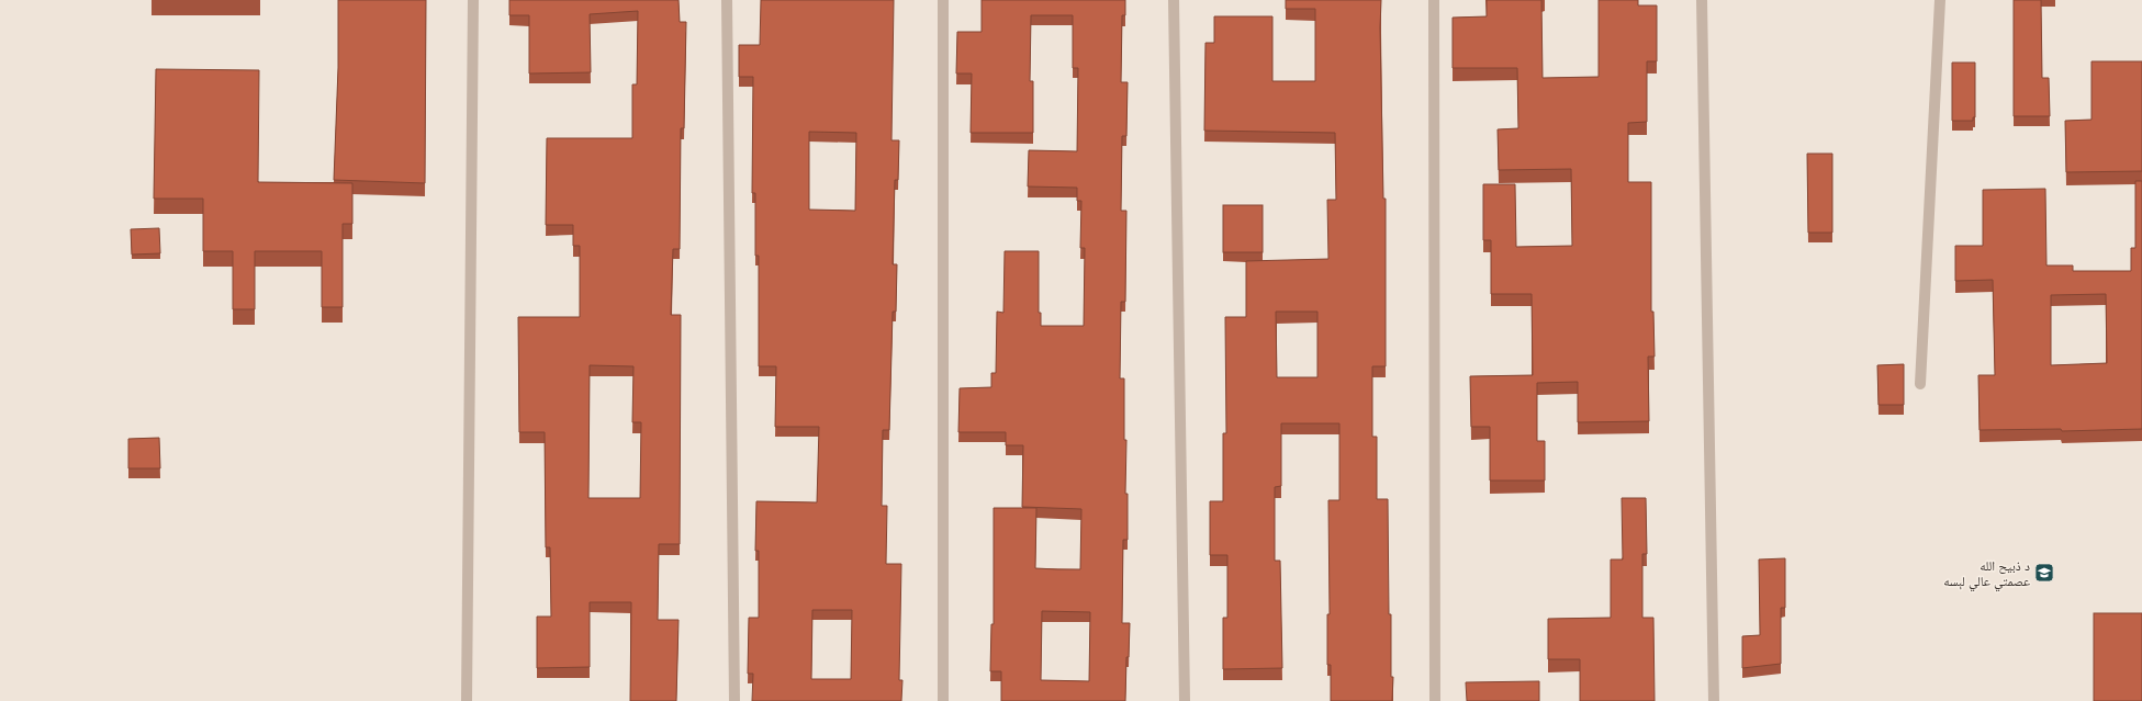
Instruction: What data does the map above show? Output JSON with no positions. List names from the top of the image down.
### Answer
{
  "places": {
    "school or university": ["د ذبیح الله عصمتي عالي لېسه"]
  }
}
